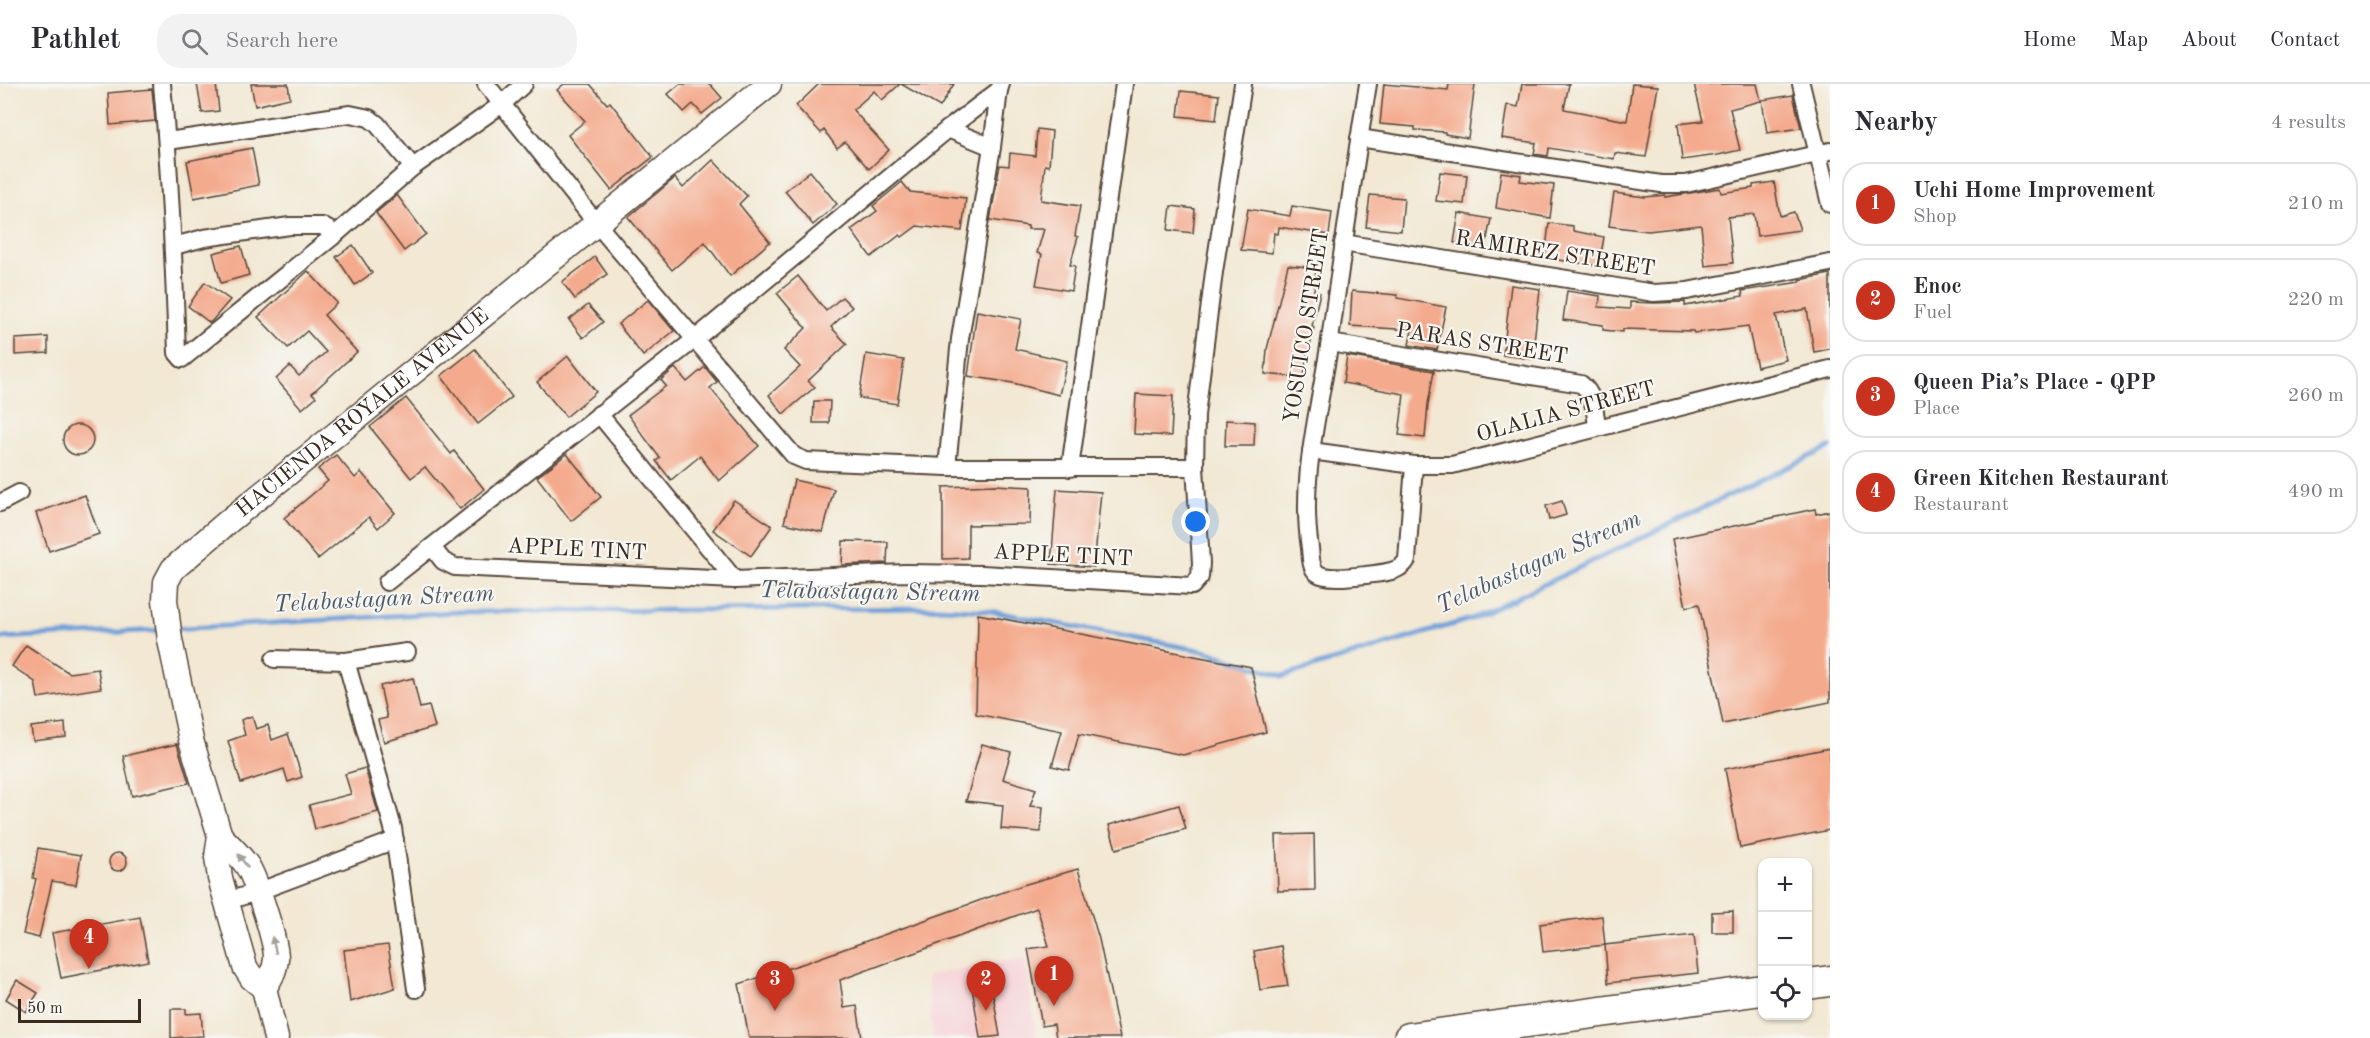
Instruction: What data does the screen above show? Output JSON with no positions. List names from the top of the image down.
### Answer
{
  "streets": {
    "street": [
      "RAMIREZ STREET",
      "YOSUICO STREET",
      "PARAS STREET",
      "OLALIA STREET",
      "HACIENDA ROYALE AVENUE",
      "APPLE TINT"
    ]
  },
  "crossings": [
    ["RAMIREZ STREET", "YOSUICO STREET"],
    ["YOSUICO STREET", "PARAS STREET"],
    ["YOSUICO STREET", "OLALIA STREET"],
    ["PARAS STREET", "OLALIA STREET"]
  ],
  "water": ["Telabastagan Stream"],
  "scale_bar": "50 m",
  "page": {
    "header": "Pathlet",
    "search": "Search here",
    "nav": [
      "Home",
      "Map",
      "About",
      "Contact"
    ],
    "heading": ["Nearby", "4 results"],
    "list": [
      {
        "mark": "1",
        "name": "Uchi Home Improvement",
        "note": "Shop",
        "value": "210 m"
      },
      {
        "mark": "2",
        "name": "Enoc",
        "note": "Fuel",
        "value": "220 m"
      },
      {
        "mark": "3",
        "name": "Queen Pia’s Place - QPP",
        "note": "Place",
        "value": "260 m"
      },
      {
        "mark": "4",
        "name": "Green Kitchen Restaurant",
        "note": "Restaurant",
        "value": "490 m"
      }
    ],
    "map_buttons": ["+", "−"],
    "pins": [
      "4",
      "1",
      "2",
      "3"
    ],
    "scale": "50 m"
  }
}
